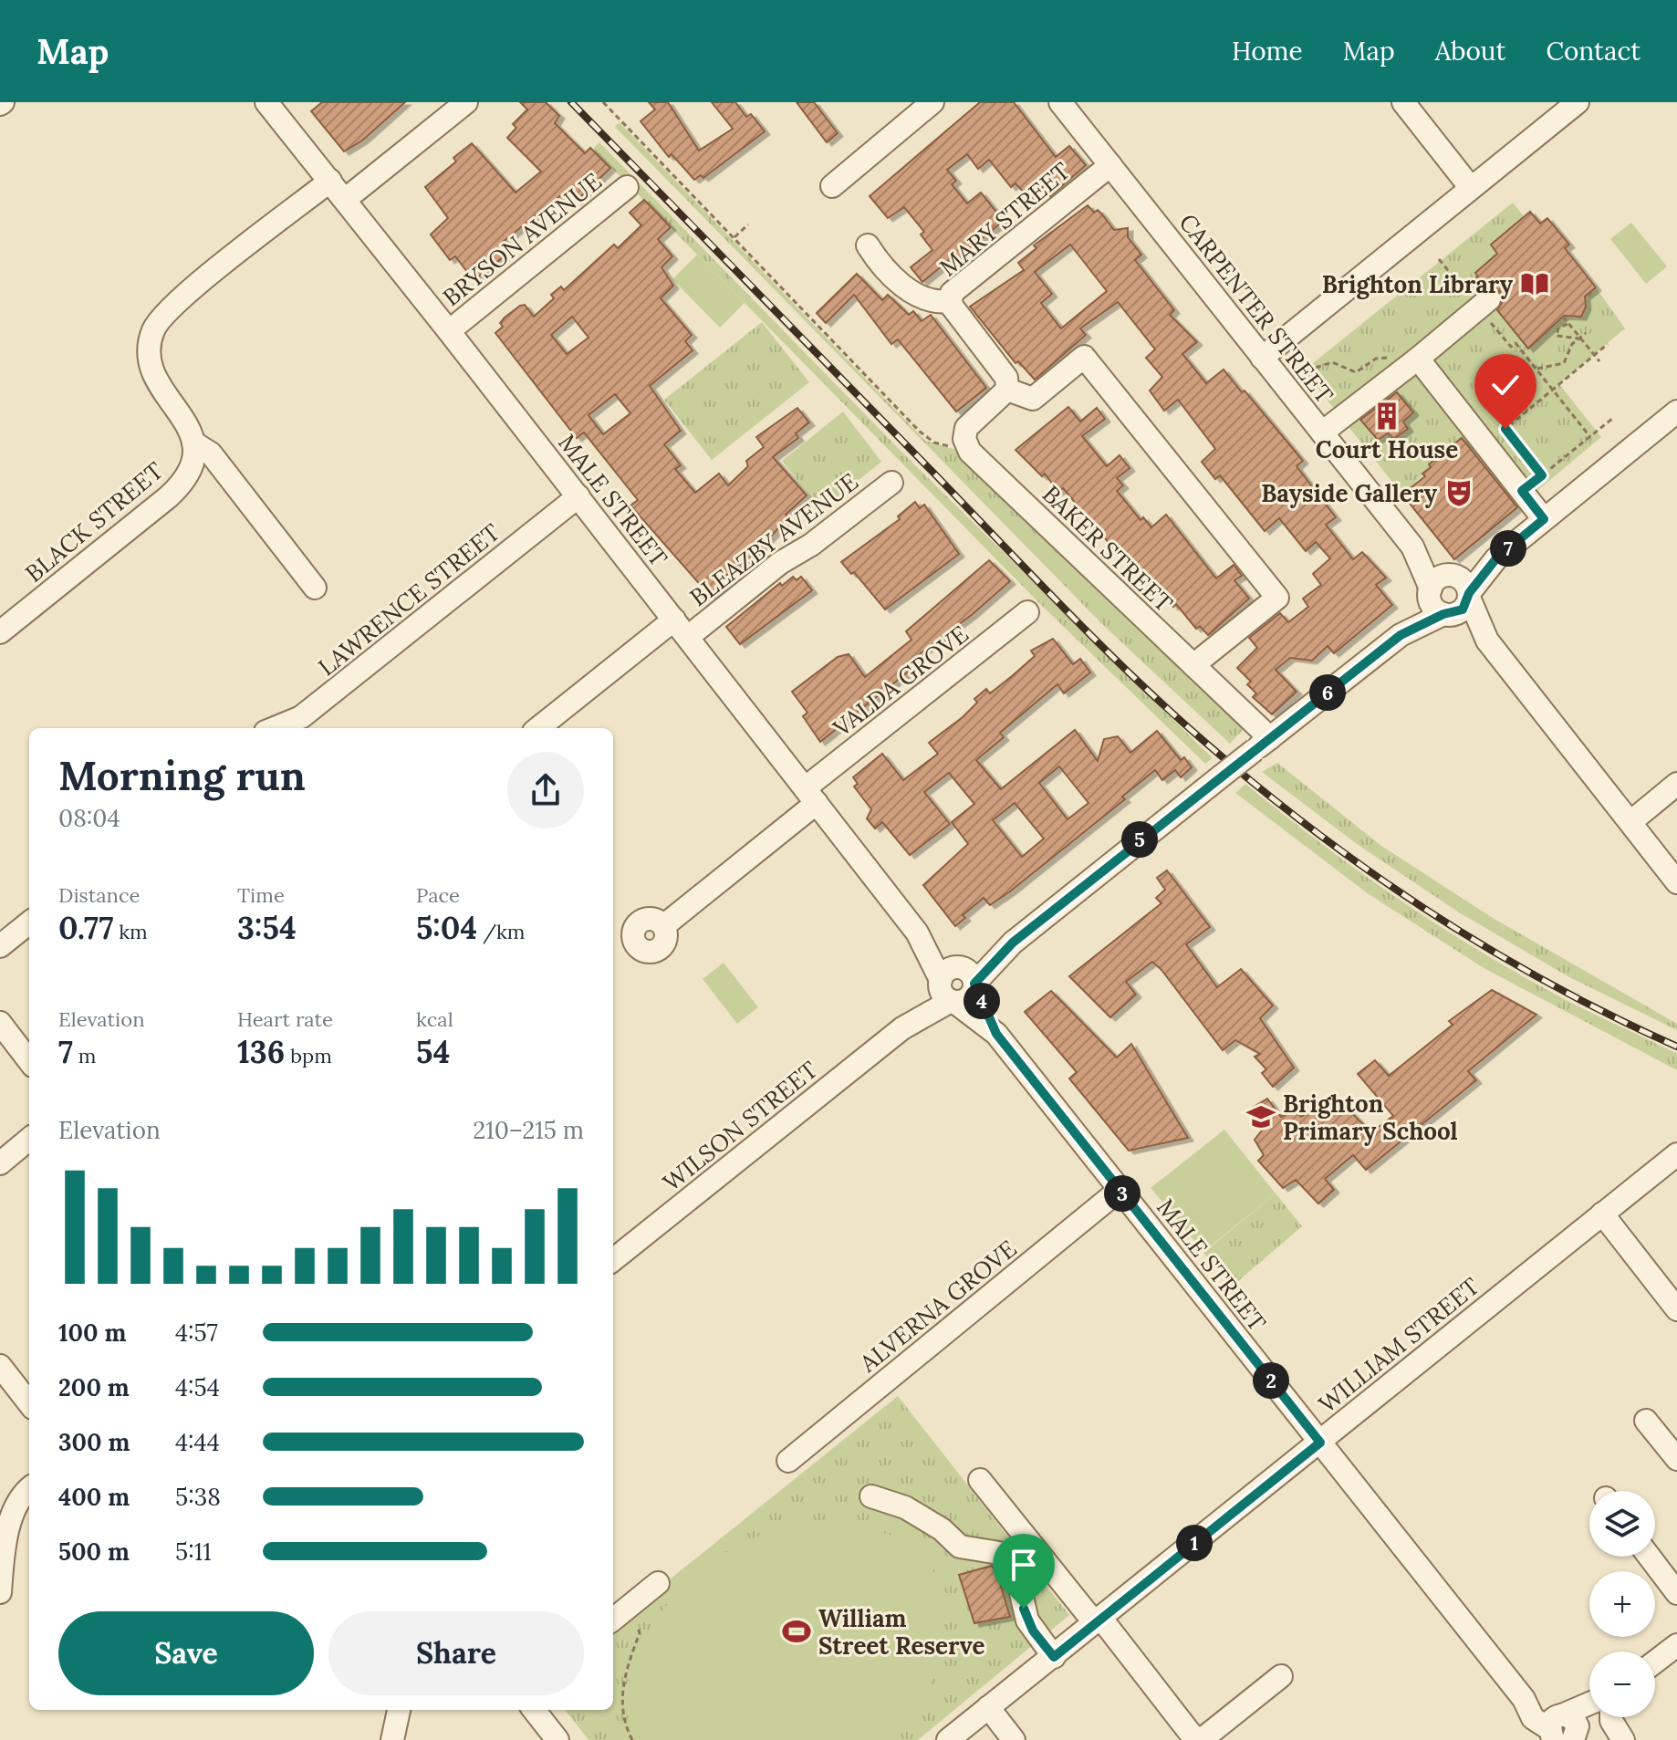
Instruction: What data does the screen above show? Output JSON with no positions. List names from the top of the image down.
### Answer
{
  "streets": {
    "street": [
      "MARY STREET",
      "BRYSON AVENUE",
      "CARPENTER STREET",
      "MALE STREET",
      "BLACK STREET",
      "BLEAZBY AVENUE",
      "BAKER STREET",
      "LAWRENCE STREET",
      "VALDA GROVE",
      "WILSON STREET",
      "ALVERNA GROVE",
      "WILLIAM STREET"
    ]
  },
  "crossings": [
    ["MARY STREET", "CARPENTER STREET"],
    ["BRYSON AVENUE", "MALE STREET"],
    ["CARPENTER STREET", "WILSON STREET"],
    ["MALE STREET", "BLEAZBY AVENUE"],
    ["MALE STREET", "LAWRENCE STREET"],
    ["MALE STREET", "VALDA GROVE"],
    ["MALE STREET", "WILSON STREET"],
    ["MALE STREET", "ALVERNA GROVE"],
    ["MALE STREET", "WILLIAM STREET"],
    ["BAKER STREET", "WILSON STREET"]
  ],
  "places": {
    "library": ["Brighton Library"],
    "building": ["Court House"],
    "theatre": ["Bayside Gallery"],
    "school or university": ["Brighton Primary School"],
    "sports": ["William Street Reserve"]
  },
  "page": {
    "header": "Map",
    "nav": [
      "Home",
      "Map",
      "About",
      "Contact"
    ],
    "pins": [
      "7",
      "6",
      "5",
      "4",
      "3",
      "2",
      "1"
    ],
    "heading": ["Morning run", "08:04"],
    "stats": [
      ["Distance", "0.77 km"],
      ["Time", "3:54"],
      ["Pace", "5:04 /km"],
      ["Elevation", "7 m"],
      ["Heart rate", "136 bpm"],
      ["kcal", "54"]
    ],
    "chart": ["Elevation", "210–215 m"],
    "list": [
      {
        "name": "100 m",
        "note": "4:57"
      },
      {
        "name": "200 m",
        "note": "4:54"
      },
      {
        "name": "300 m",
        "note": "4:44"
      },
      {
        "name": "400 m",
        "note": "5:38"
      },
      {
        "name": "500 m",
        "note": "5:11"
      }
    ],
    "map_buttons": ["+", "−"],
    "buttons": ["Save", "Share"]
  }
}
